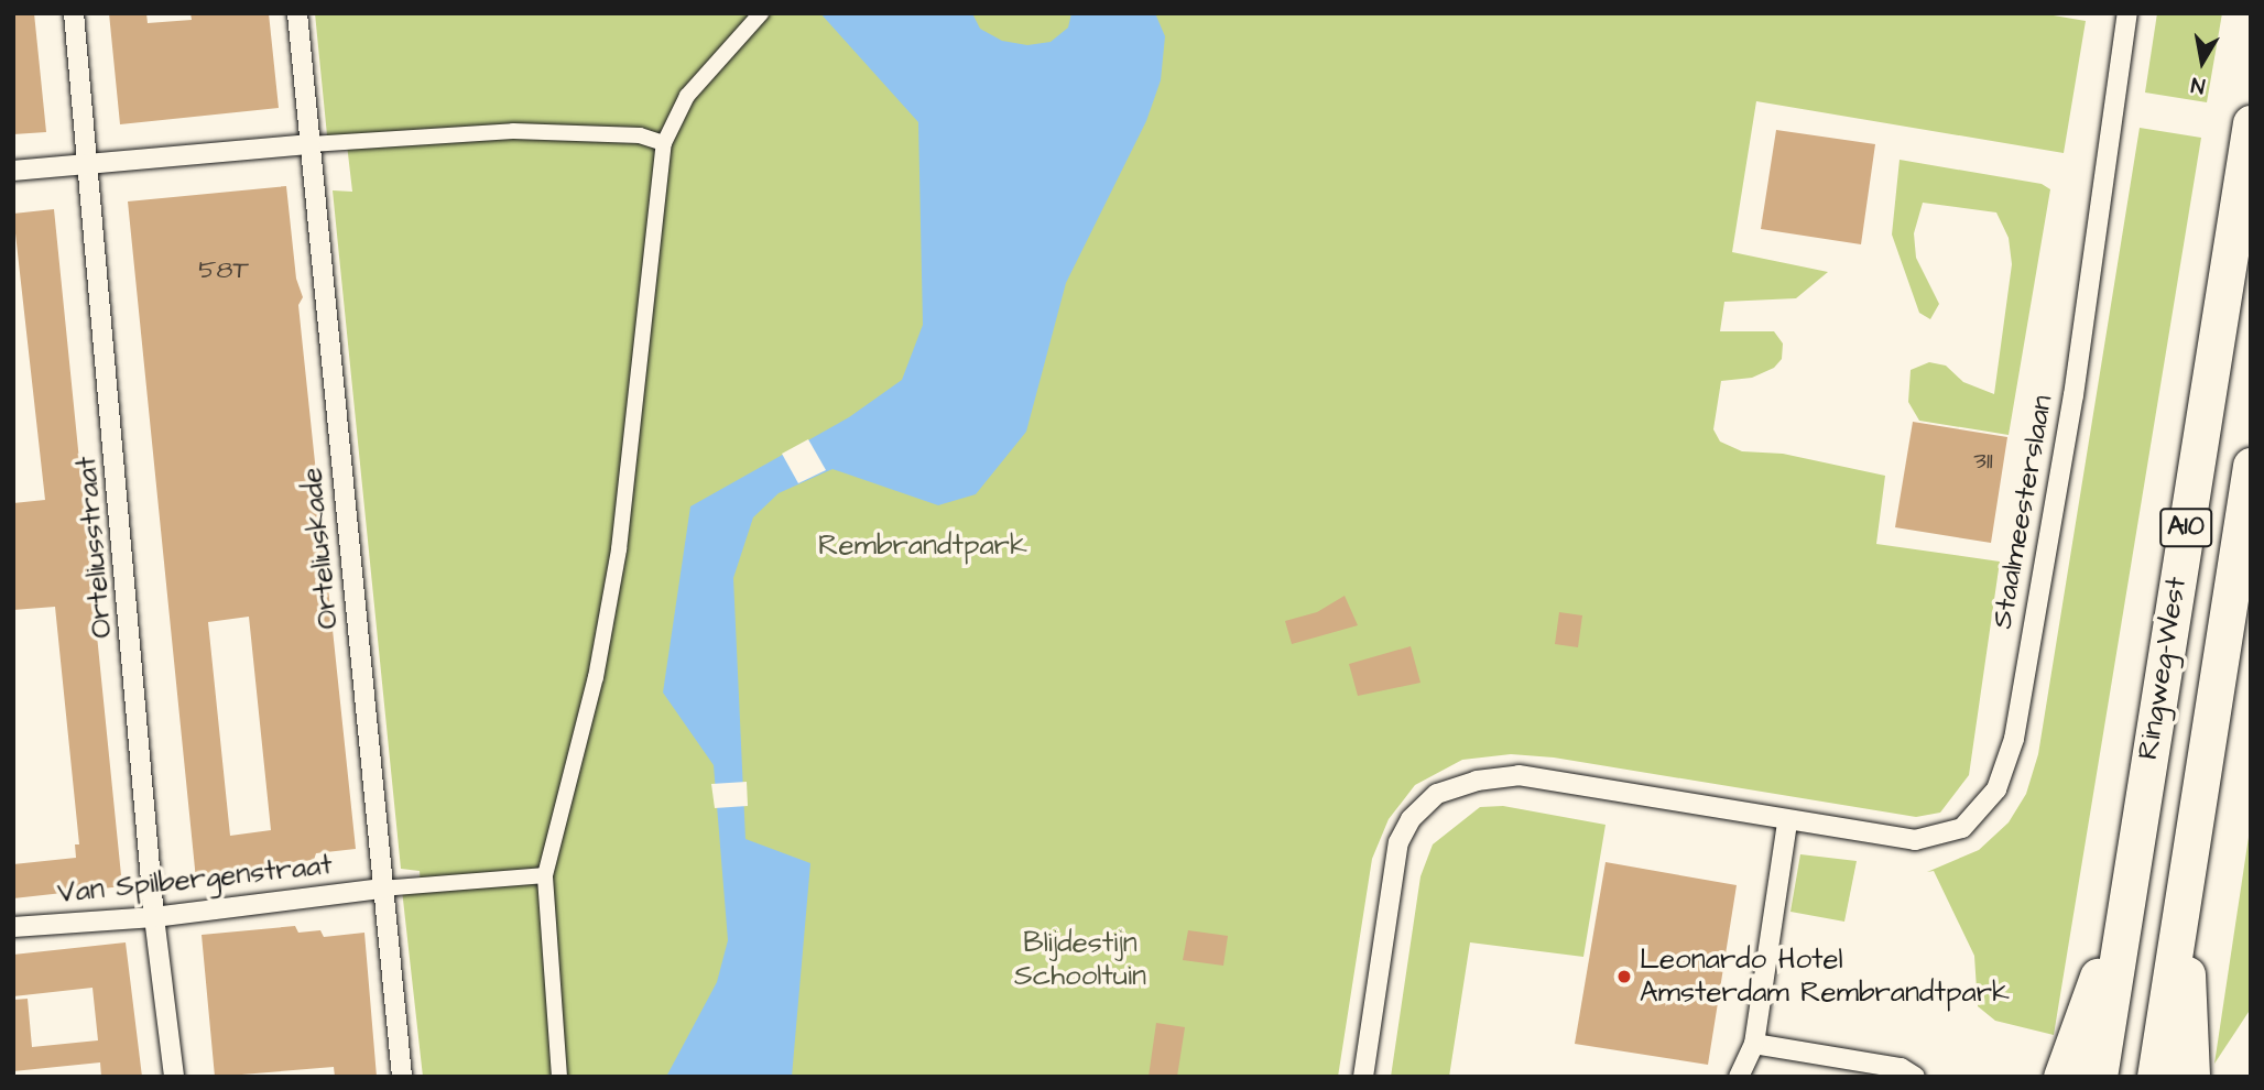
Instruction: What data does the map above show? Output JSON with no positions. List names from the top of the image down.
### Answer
{
  "streets": {
    "highway": ["A10", "Ringweg-West"],
    "street": [
      "Staalmeesterslaan",
      "Orteliusstraat",
      "Orteliuskade",
      "Van Spilbergenstraat"
    ]
  },
  "crossings": [
    ["A10", "Ringweg-West"],
    ["Orteliusstraat", "Van Spilbergenstraat"],
    ["Orteliuskade", "Van Spilbergenstraat"]
  ],
  "parks": ["Rembrandtpark", "Blijdestijn Schooltuin"],
  "places": ["Leonardo Hotel Amsterdam Rembrandtpark"],
  "house_numbers": ["58T", "311"],
  "north": "bottom"
}
